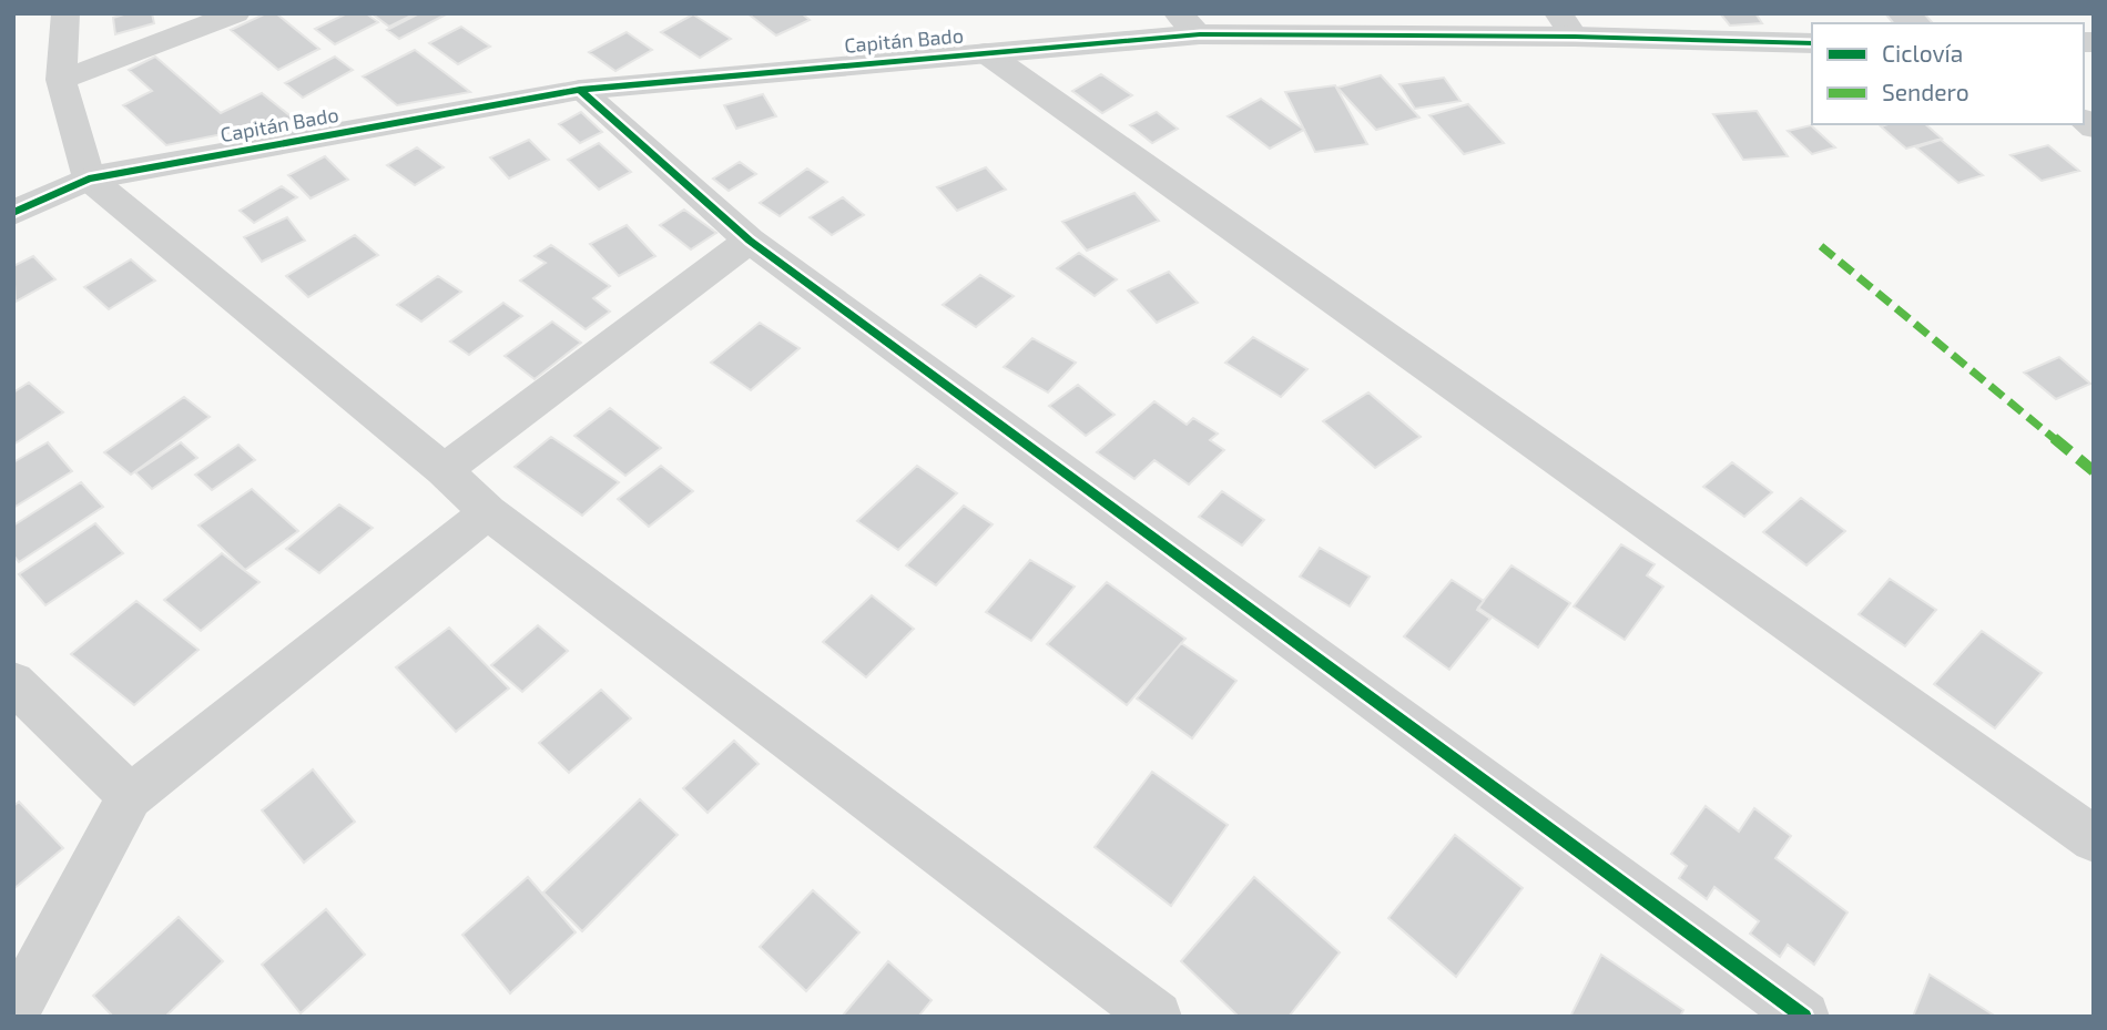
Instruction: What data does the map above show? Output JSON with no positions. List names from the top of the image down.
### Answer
{
  "streets": {
    "street": ["Capitán Bado"]
  },
  "legend": ["Ciclovía", "Sendero"]
}
